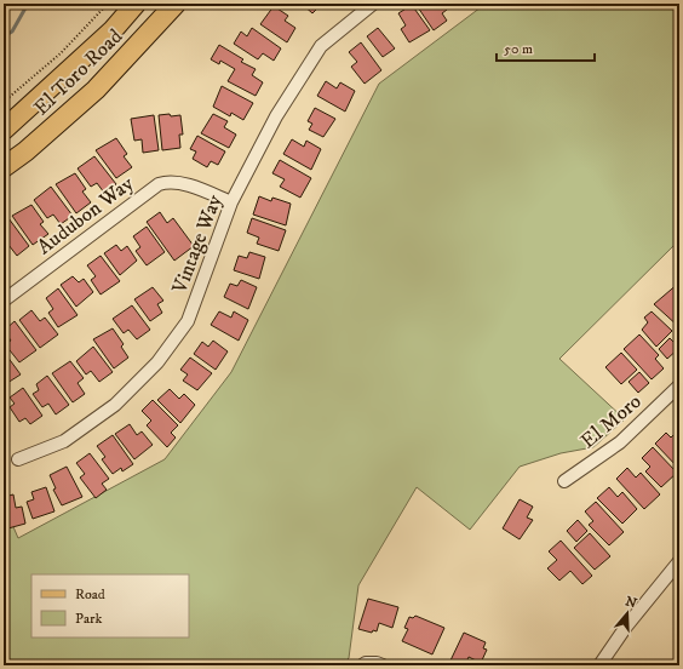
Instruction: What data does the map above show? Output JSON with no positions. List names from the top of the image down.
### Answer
{
  "streets": {
    "main road": ["El Toro Road"],
    "street": ["Audubon Way", "Vintage Way", "El Moro"]
  },
  "crossings": [
    ["Audubon Way", "Vintage Way"]
  ],
  "legend": ["Road", "Park"],
  "scale_bar": "50 m",
  "north": "top"
}
